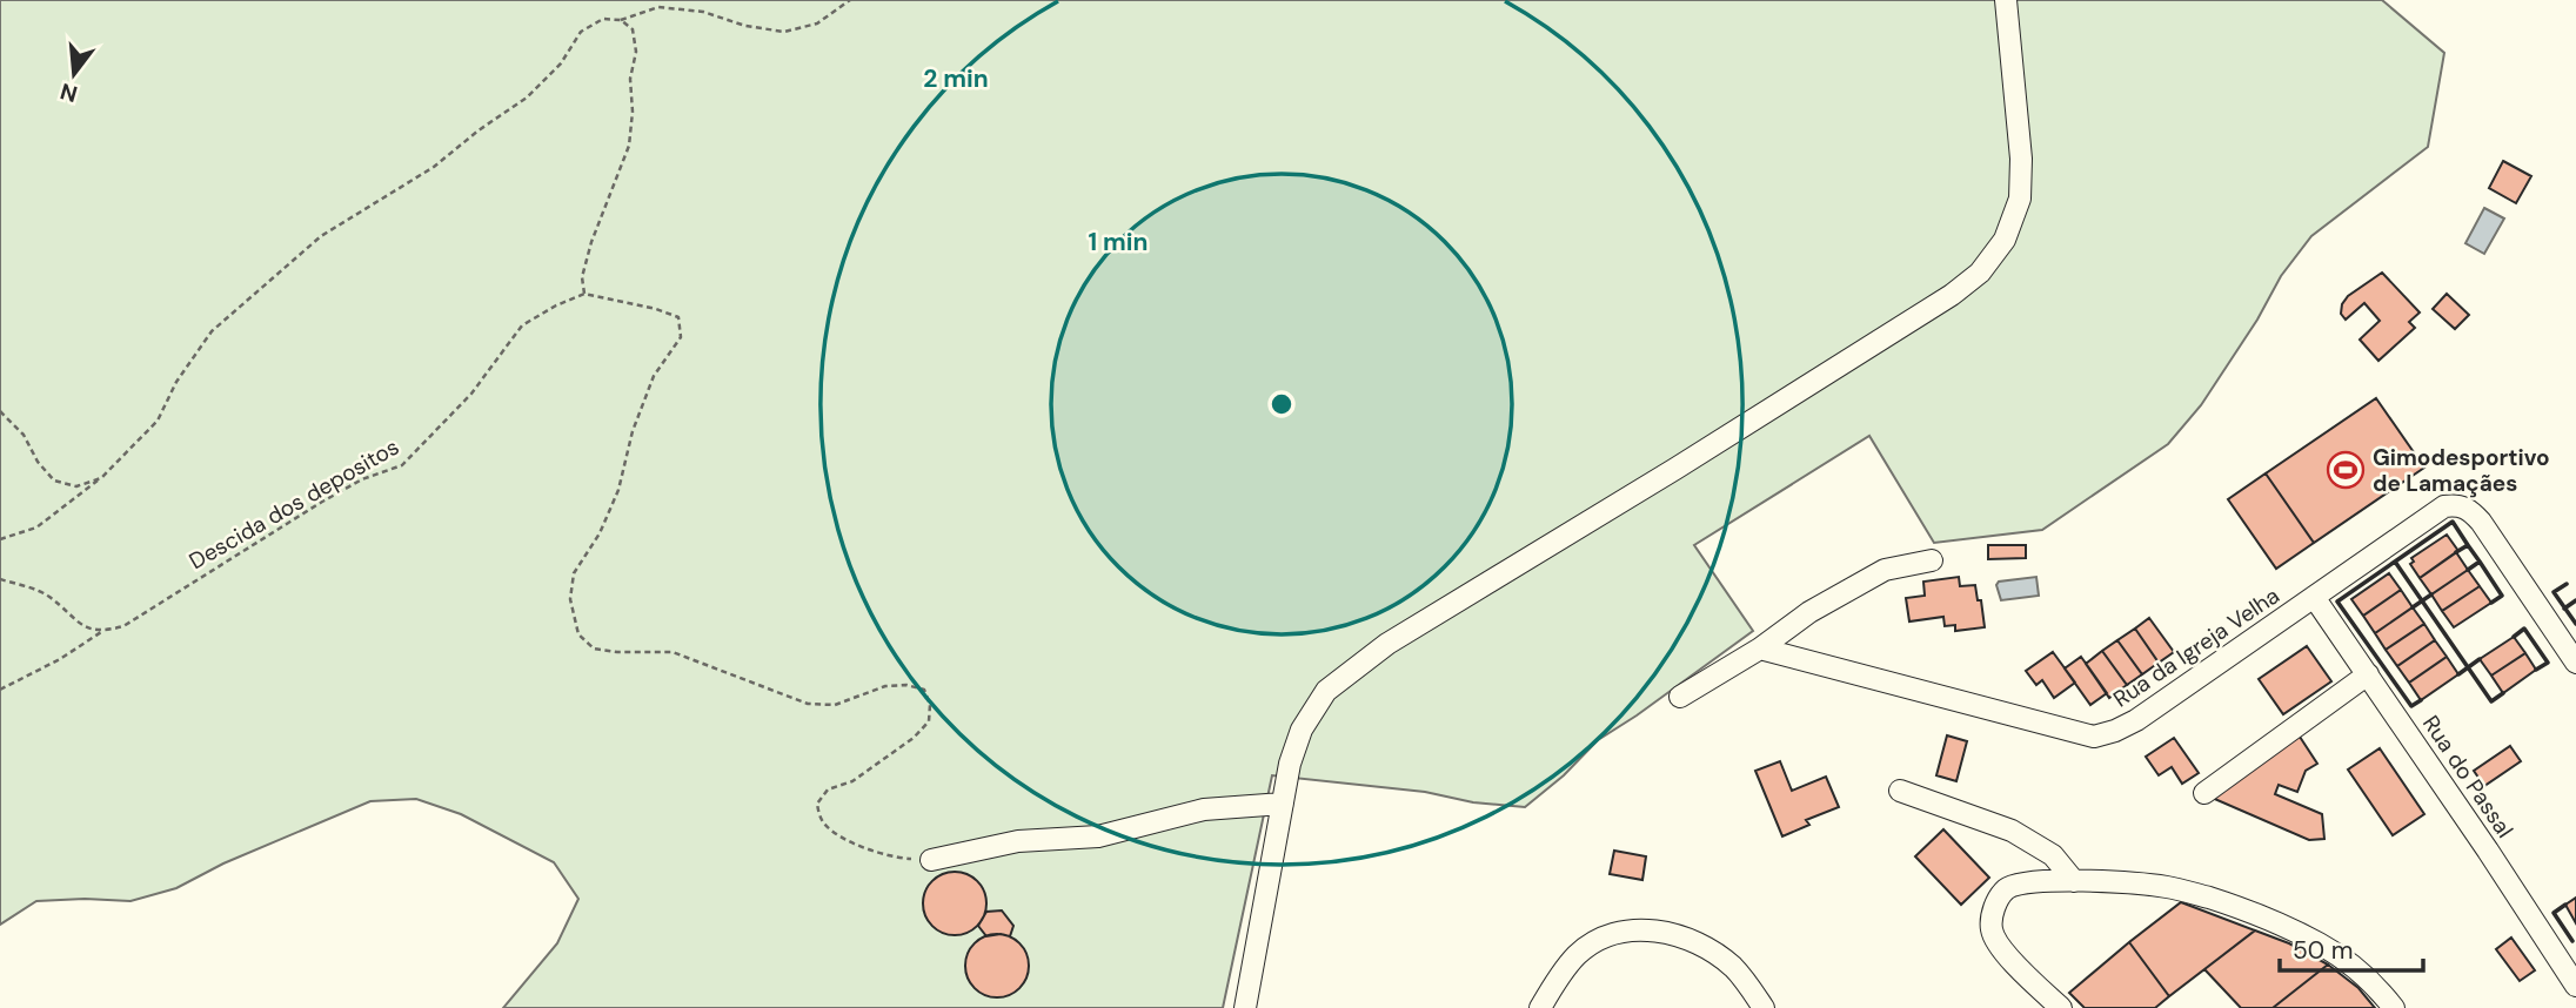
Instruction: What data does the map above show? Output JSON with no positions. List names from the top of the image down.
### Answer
{
  "streets": {
    "street": ["Rua da Igreja Velha", "Rua do Passal"],
    "path": ["Descida dos depositos"]
  },
  "crossings": [
    ["Rua da Igreja Velha", "Rua do Passal"]
  ],
  "places": {
    "sports": ["Gimodesportivo de Lamaçães"]
  },
  "scale_bar": "50 m",
  "north": "bottom",
  "rings": ["2 min", "1 min"]
}
